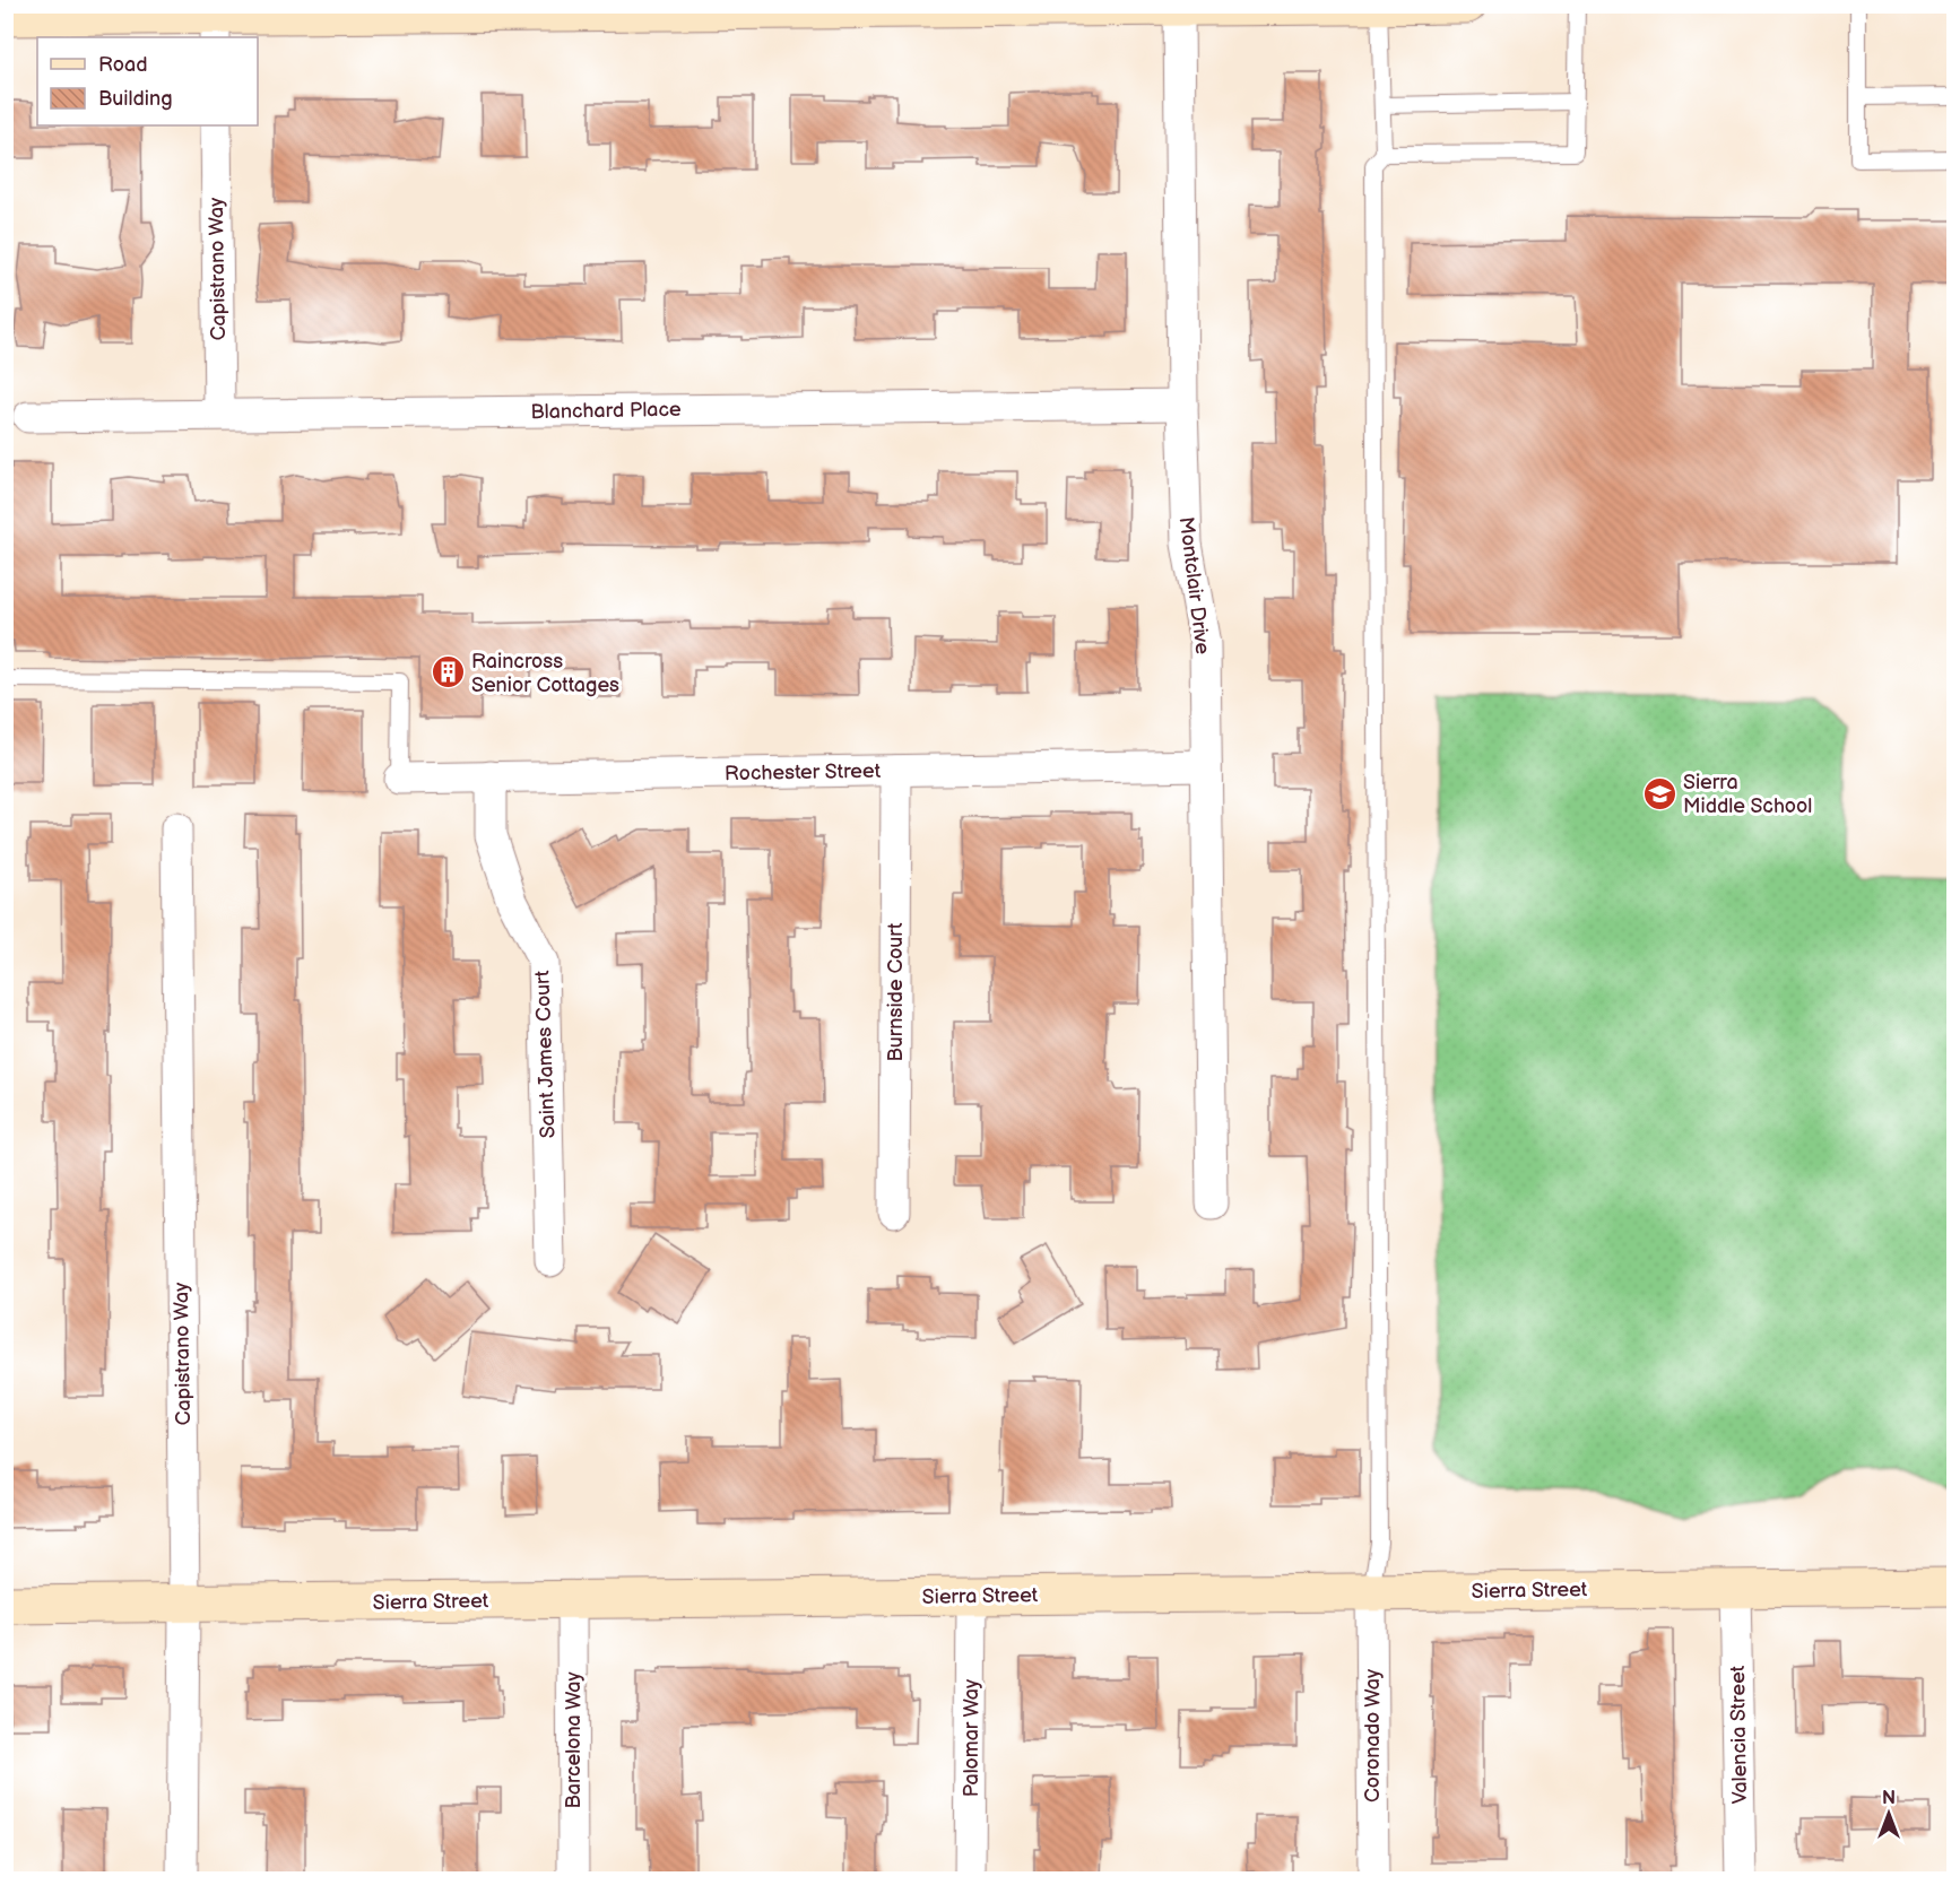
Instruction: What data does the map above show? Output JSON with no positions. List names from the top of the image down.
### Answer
{
  "streets": {
    "street": [
      "Capistrano Way",
      "Blanchard Place",
      "Montclair Drive",
      "Rochester Street",
      "Burnside Court",
      "Saint James Court",
      "Sierra Street",
      "Valencia Street",
      "Coronado Way",
      "Palomar Way",
      "Barcelona Way"
    ]
  },
  "crossings": [
    ["Capistrano Way", "Blanchard Place"],
    ["Capistrano Way", "Sierra Street"],
    ["Blanchard Place", "Montclair Drive"],
    ["Montclair Drive", "Rochester Street"],
    ["Rochester Street", "Burnside Court"],
    ["Rochester Street", "Saint James Court"],
    ["Sierra Street", "Valencia Street"],
    ["Sierra Street", "Coronado Way"],
    ["Sierra Street", "Palomar Way"],
    ["Sierra Street", "Barcelona Way"]
  ],
  "places": {
    "building": ["Raincross Senior Cottages"],
    "school or university": ["Sierra Middle School"]
  },
  "legend": ["Road", "Building"],
  "north": "top"
}
